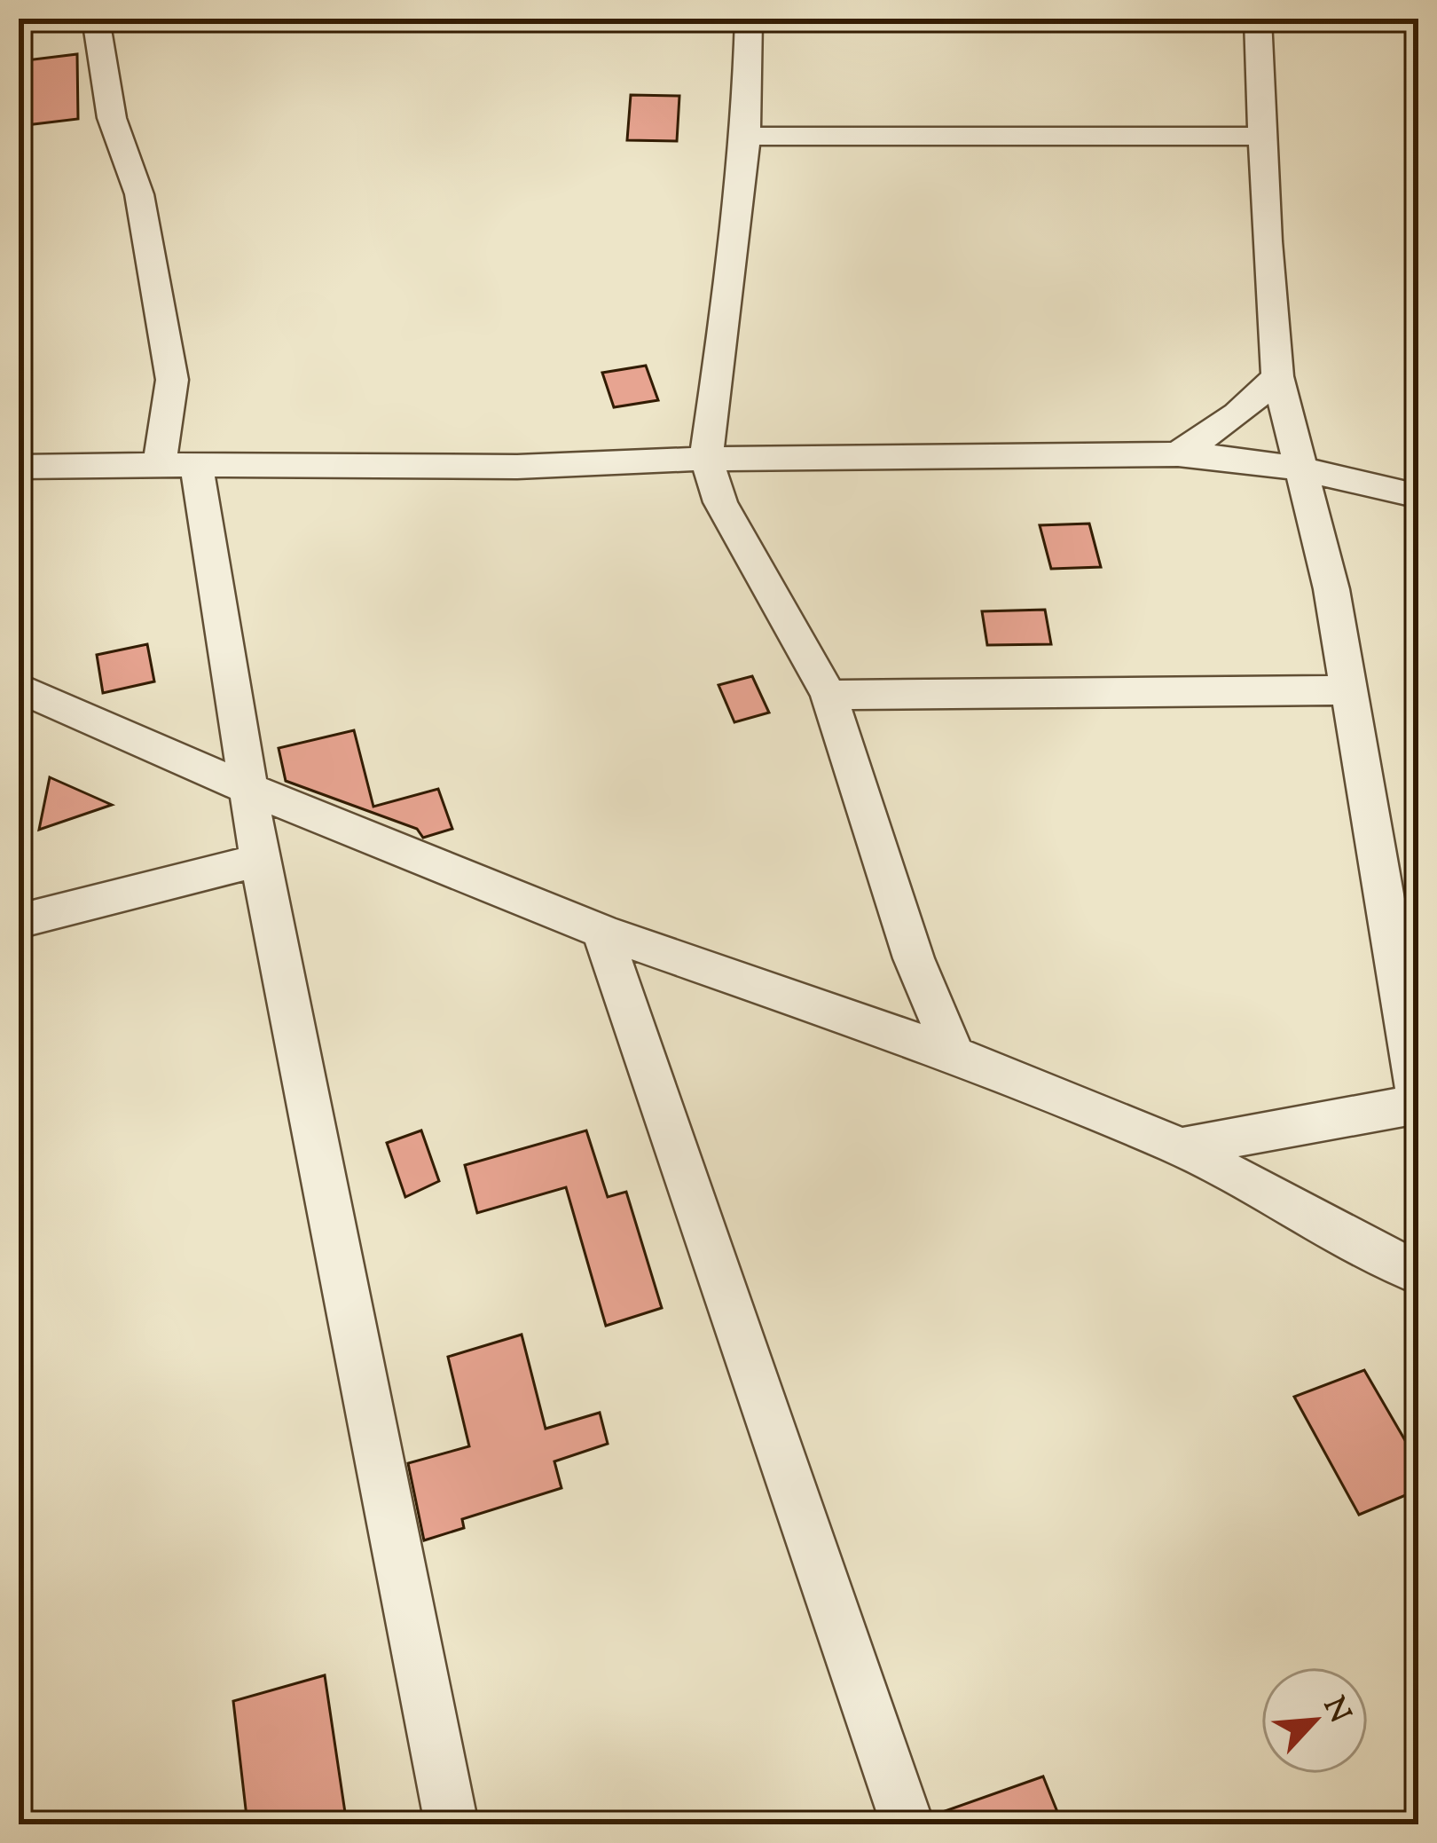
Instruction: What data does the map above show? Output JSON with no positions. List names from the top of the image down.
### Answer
{
  "north": "top right"
}
